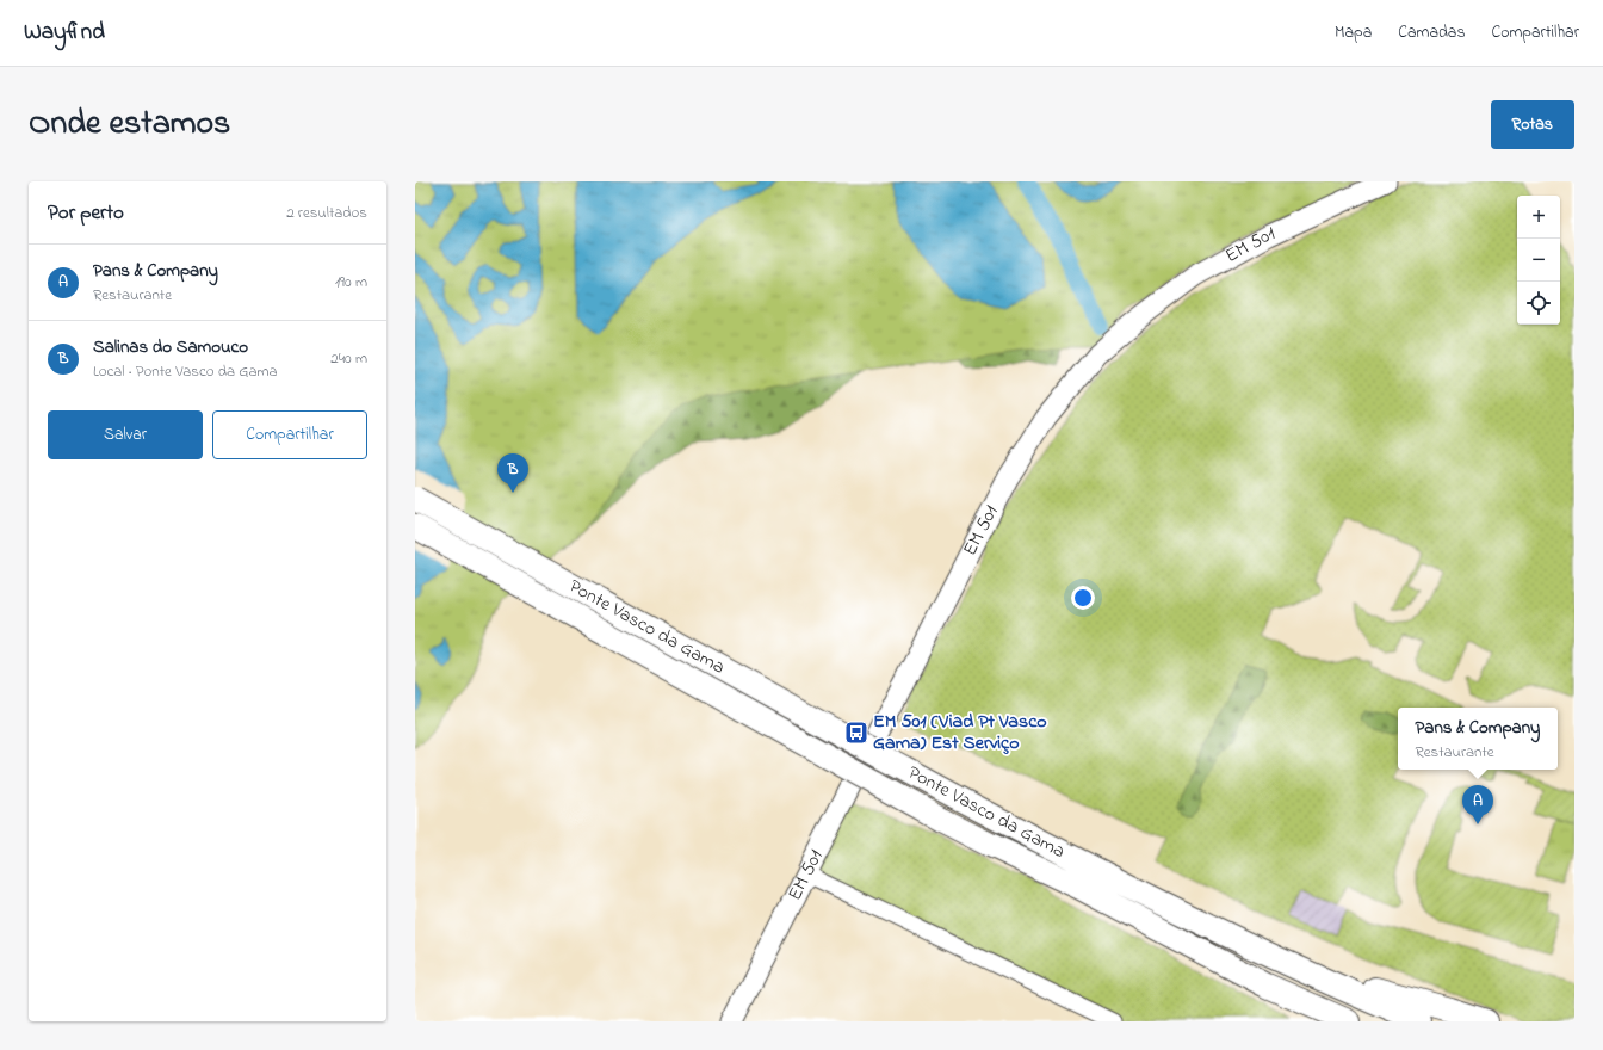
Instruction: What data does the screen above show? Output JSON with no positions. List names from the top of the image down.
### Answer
{
  "streets": {
    "highway": ["Ponte Vasco da Gama"],
    "main road": ["EM 501"]
  },
  "places": {
    "bus stop": ["EM 501 (Viad Pt Vasco Gama) Est Serviço"]
  },
  "page": {
    "header": "Wayfind",
    "nav": ["Mapa", "Camadas", "Compartilhar"],
    "title": "Onde estamos",
    "buttons": [
      "Rotas",
      ["Salvar", "Compartilhar"]
    ],
    "heading": ["Por perto", "2 resultados"],
    "map_buttons": ["+", "−"],
    "list": [
      {
        "mark": "A",
        "name": "Pans & Company",
        "note": "Restaurante",
        "value": "190 m"
      },
      {
        "mark": "B",
        "name": "Salinas do Samouco",
        "note": "Local · Ponte Vasco da Gama",
        "value": "240 m"
      }
    ],
    "pins": ["B", "A"],
    "popup": ["Pans & Company", "Restaurante"]
  }
}
